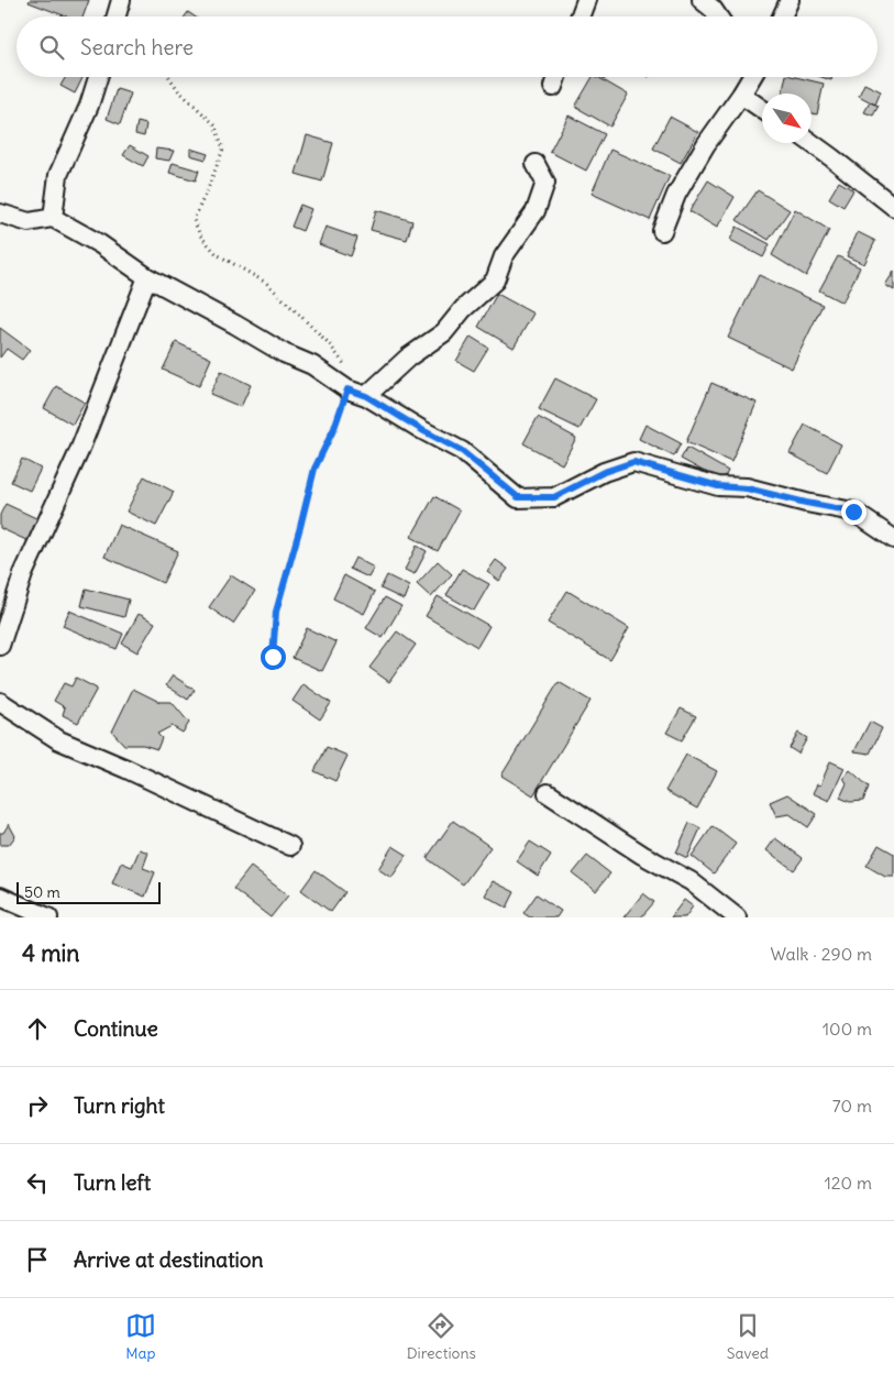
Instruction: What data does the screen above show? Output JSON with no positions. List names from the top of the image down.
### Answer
{
  "scale_bar": "50 m",
  "north": "bottom right",
  "page": {
    "search": "Search here",
    "scale": "50 m",
    "heading": ["4 min", "Walk · 290 m"],
    "list": [
      ["Continue", "100 m"],
      ["Turn right", "70 m"],
      ["Turn left", "120 m"],
      "Arrive at destination"
    ],
    "nav": ["Map", "Directions", "Saved"]
  }
}
